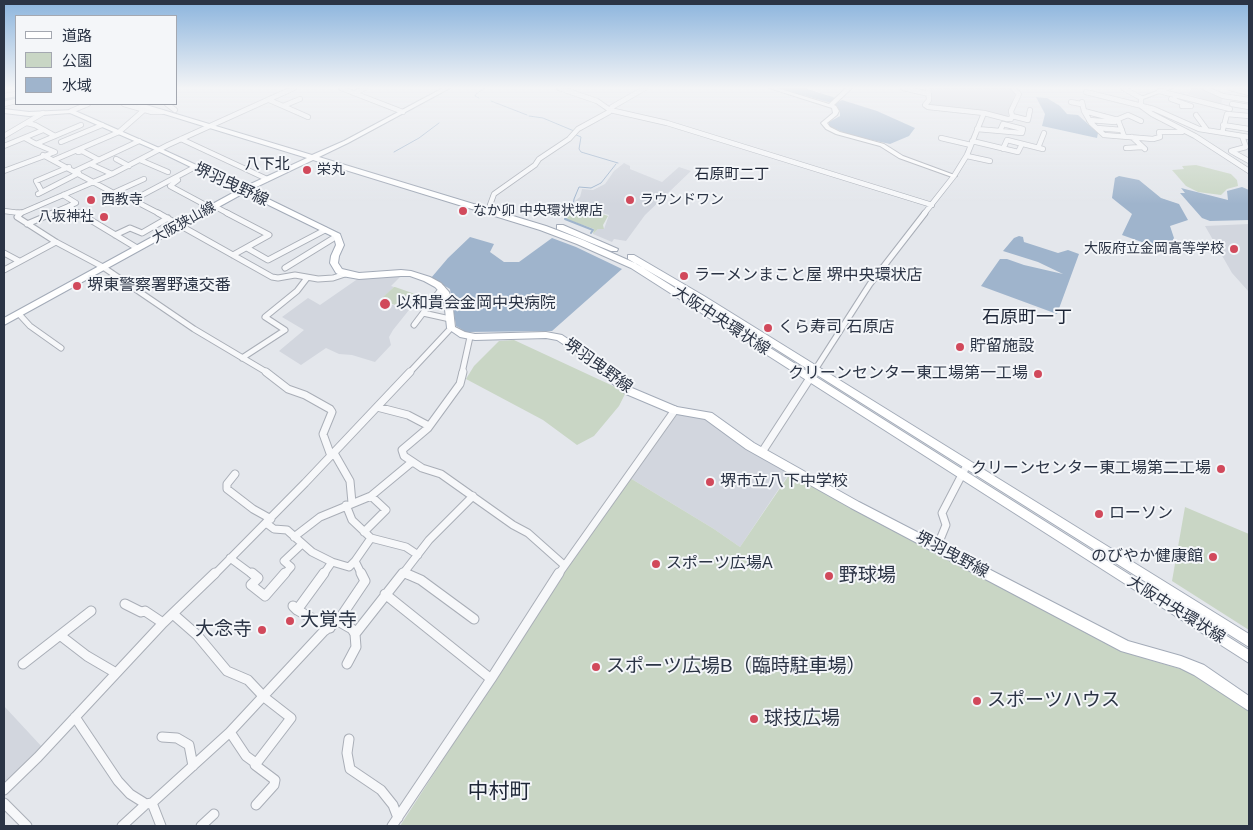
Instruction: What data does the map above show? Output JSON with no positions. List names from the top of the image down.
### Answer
{
  "streets": {
    "main road": ["堺羽曳野線", "大阪狭山線", "大阪中央環状線"]
  },
  "crossings": [
    ["堺羽曳野線", "大阪狭山線"],
    ["大阪狭山線", "大阪中央環状線"]
  ],
  "districts": [
    "八下北",
    "石原町二丁",
    "石原町一丁",
    "中村町"
  ],
  "places": [
    "栄丸",
    "西教寺",
    "ラウンドワン",
    "なか卯 中央環状堺店",
    "八坂神社",
    "大阪府立金岡高等学校",
    "ラーメンまこと屋 堺中央環状店",
    "堺東警察署野遠交番",
    "以和貴会金岡中央病院",
    "くら寿司 石原店",
    "貯留施設",
    "クリーンセンター東工場第一工場",
    "クリーンセンター東工場第二工場",
    "堺市立八下中学校",
    "ローソン",
    "のびやか健康館",
    "スポーツ広場A",
    "野球場",
    "大覚寺",
    "大念寺",
    "スポーツ広場B（臨時駐車場）",
    "スポーツハウス",
    "球技広場"
  ],
  "legend": ["道路", "公園", "水域"]
}
